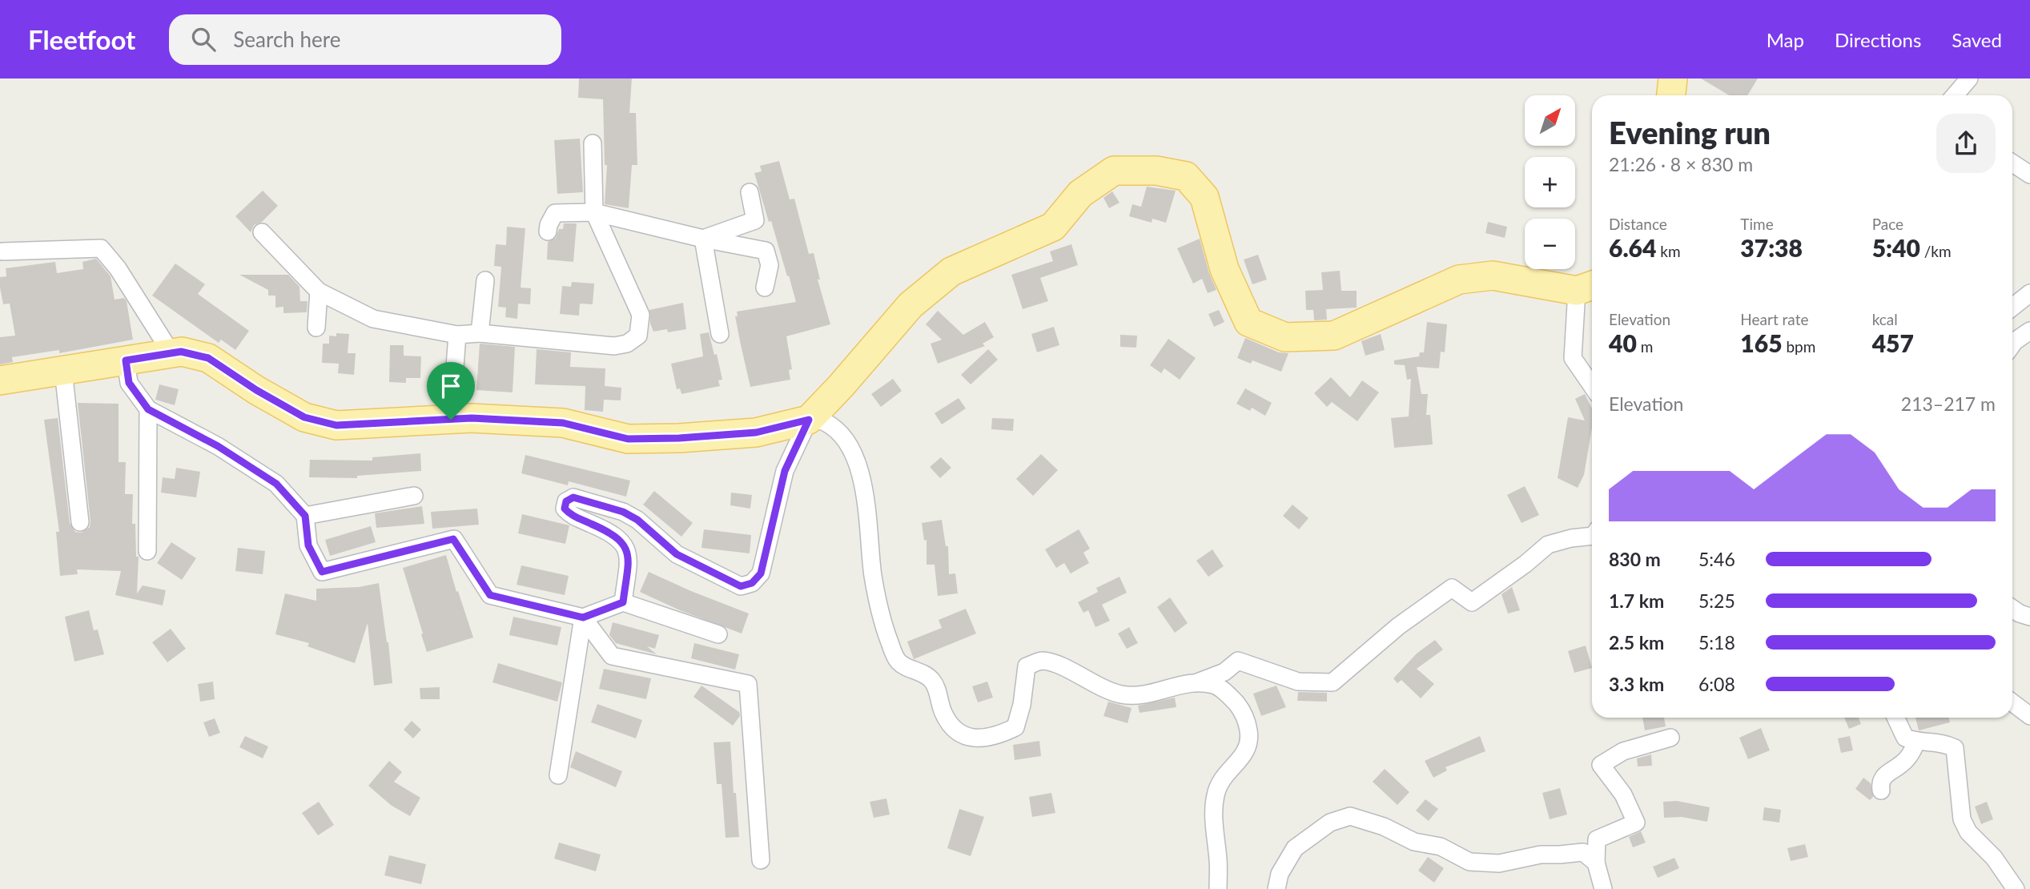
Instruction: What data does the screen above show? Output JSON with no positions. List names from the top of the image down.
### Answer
{
  "north": "top right",
  "page": {
    "header": "Fleetfoot",
    "search": "Search here",
    "nav": ["Map", "Directions", "Saved"],
    "map_buttons": ["+", "−"],
    "heading": ["Evening run", "21:26 · 8 × 830 m"],
    "stats": [
      ["Distance", "6.64 km"],
      ["Time", "37:38"],
      ["Pace", "5:40 /km"],
      ["Elevation", "40 m"],
      ["Heart rate", "165 bpm"],
      ["kcal", "457"]
    ],
    "chart": ["Elevation", "213–217 m"],
    "list": [
      {
        "name": "830 m",
        "note": "5:46"
      },
      {
        "name": "1.7 km",
        "note": "5:25"
      },
      {
        "name": "2.5 km",
        "note": "5:18"
      },
      {
        "name": "3.3 km",
        "note": "6:08"
      }
    ]
  }
}
